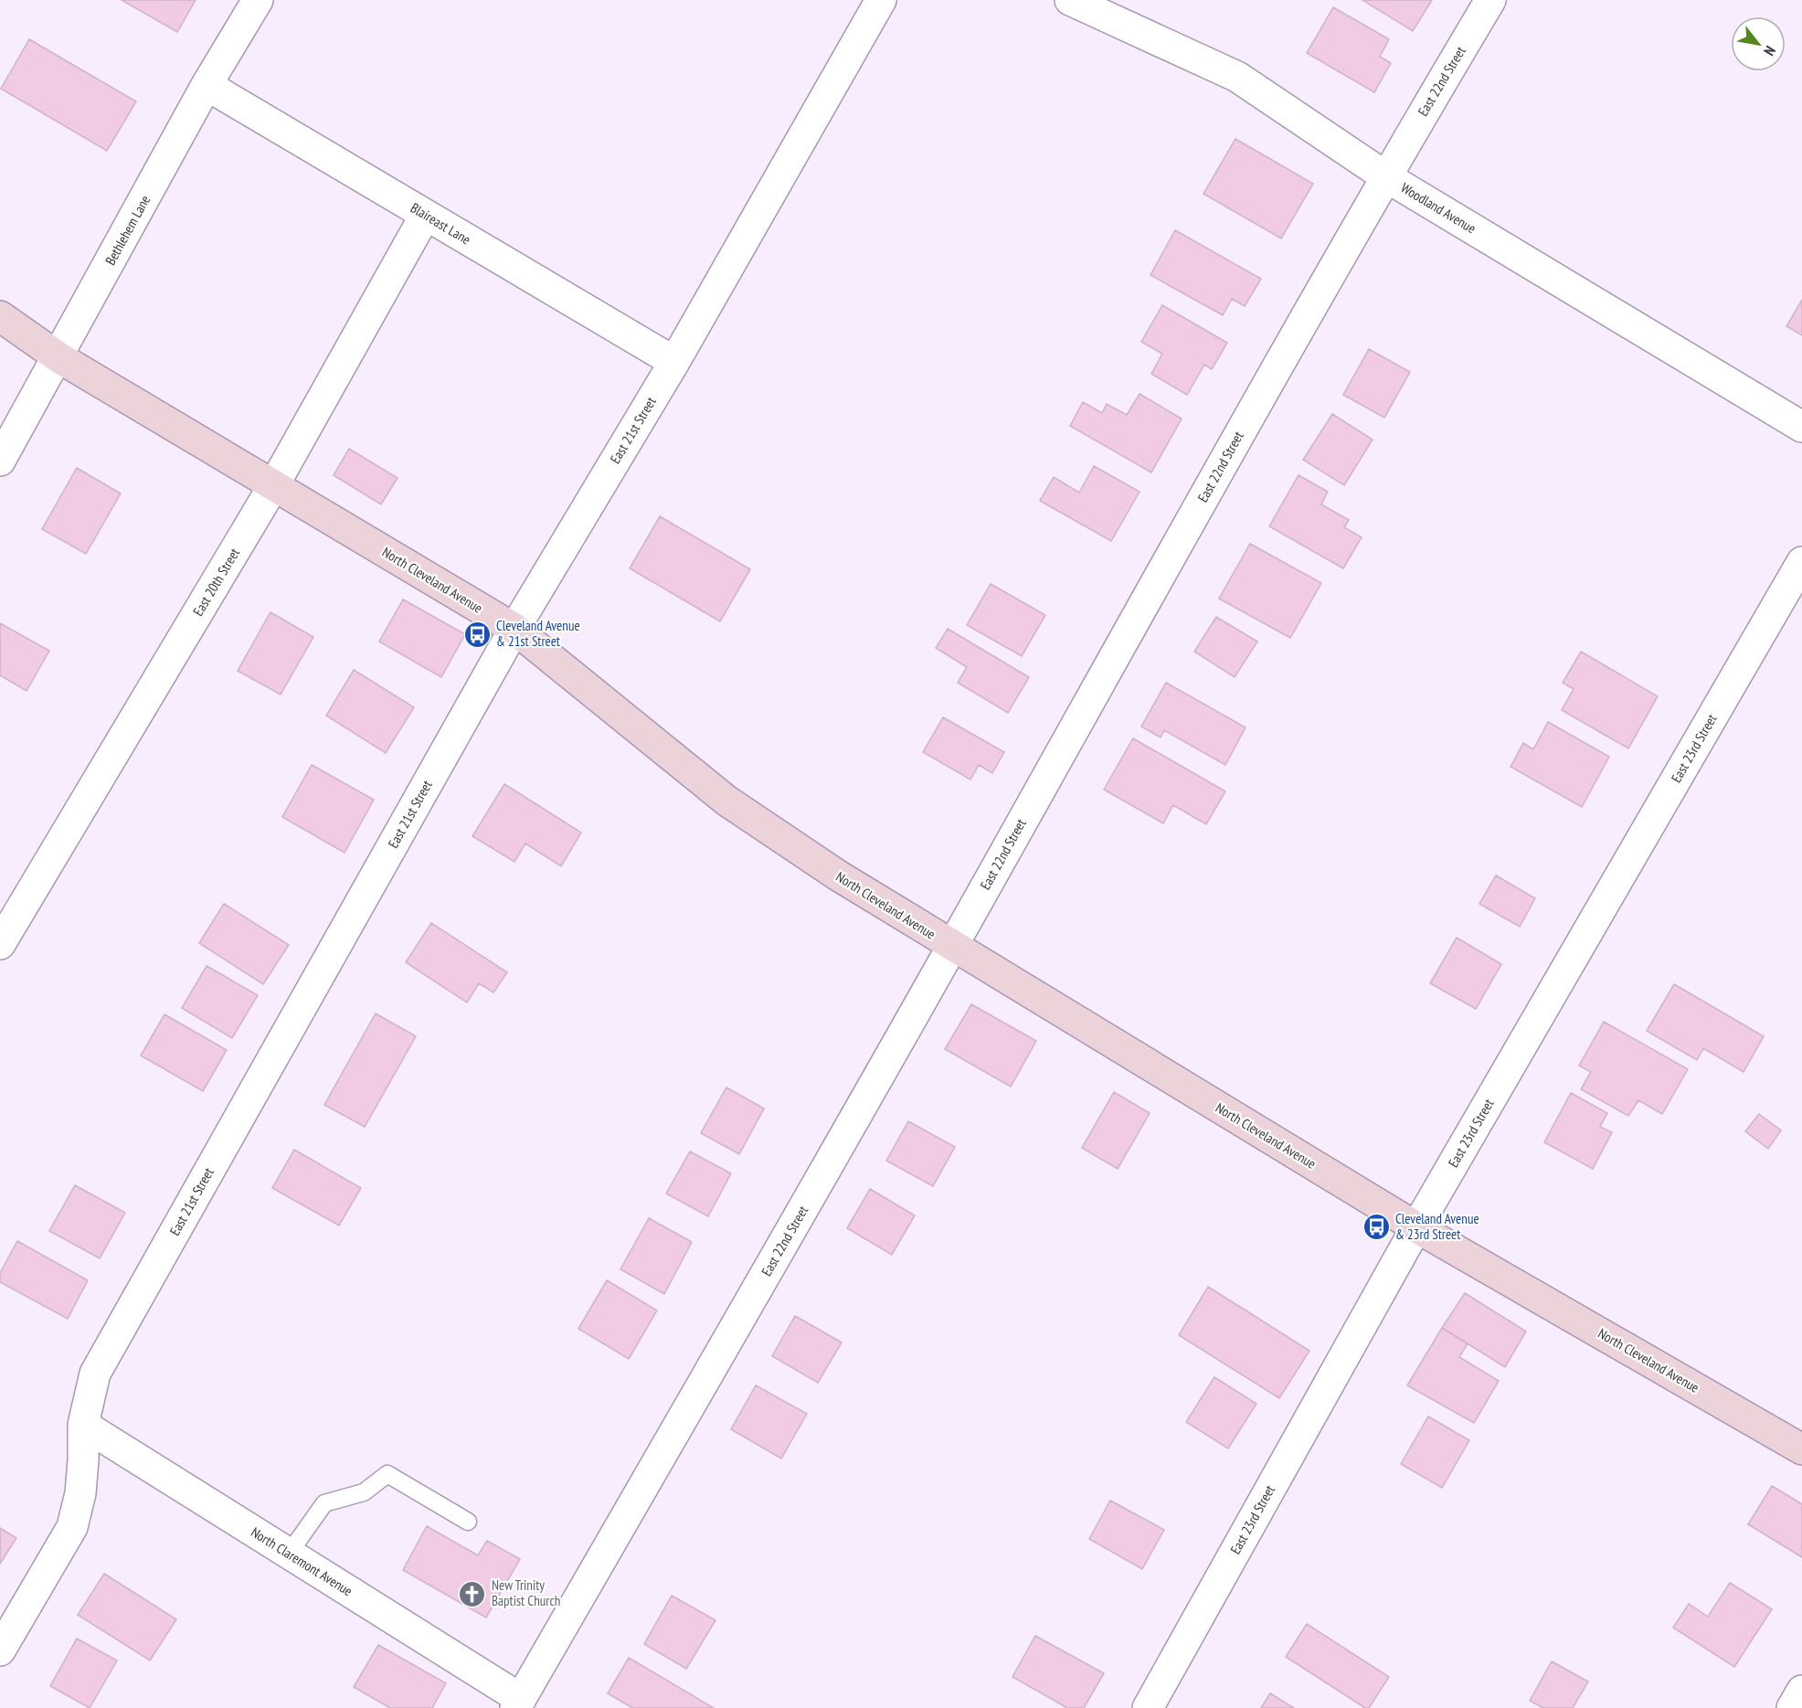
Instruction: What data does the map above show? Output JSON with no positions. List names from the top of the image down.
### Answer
{
  "streets": {
    "street": [
      "East 22nd Street",
      "Woodland Avenue",
      "Blaireast Lane",
      "Bethlehem Lane",
      "East 21st Street",
      "North Cleveland Avenue",
      "East 20th Street",
      "East 23rd Street",
      "North Claremont Avenue"
    ]
  },
  "crossings": [
    ["East 22nd Street", "Woodland Avenue"],
    ["East 22nd Street", "North Cleveland Avenue"],
    ["East 22nd Street", "North Claremont Avenue"],
    ["Blaireast Lane", "Bethlehem Lane"],
    ["Blaireast Lane", "East 21st Street"],
    ["Blaireast Lane", "East 20th Street"],
    ["Bethlehem Lane", "North Cleveland Avenue"],
    ["East 21st Street", "North Cleveland Avenue"],
    ["East 21st Street", "North Claremont Avenue"],
    ["North Cleveland Avenue", "East 20th Street"],
    ["North Cleveland Avenue", "East 23rd Street"]
  ],
  "places": {
    "bus stop": ["Cleveland Avenue & 21st Street", "Cleveland Avenue & 23rd Street"],
    "church": ["New Trinity Baptist Church"]
  },
  "north": "bottom right"
}
